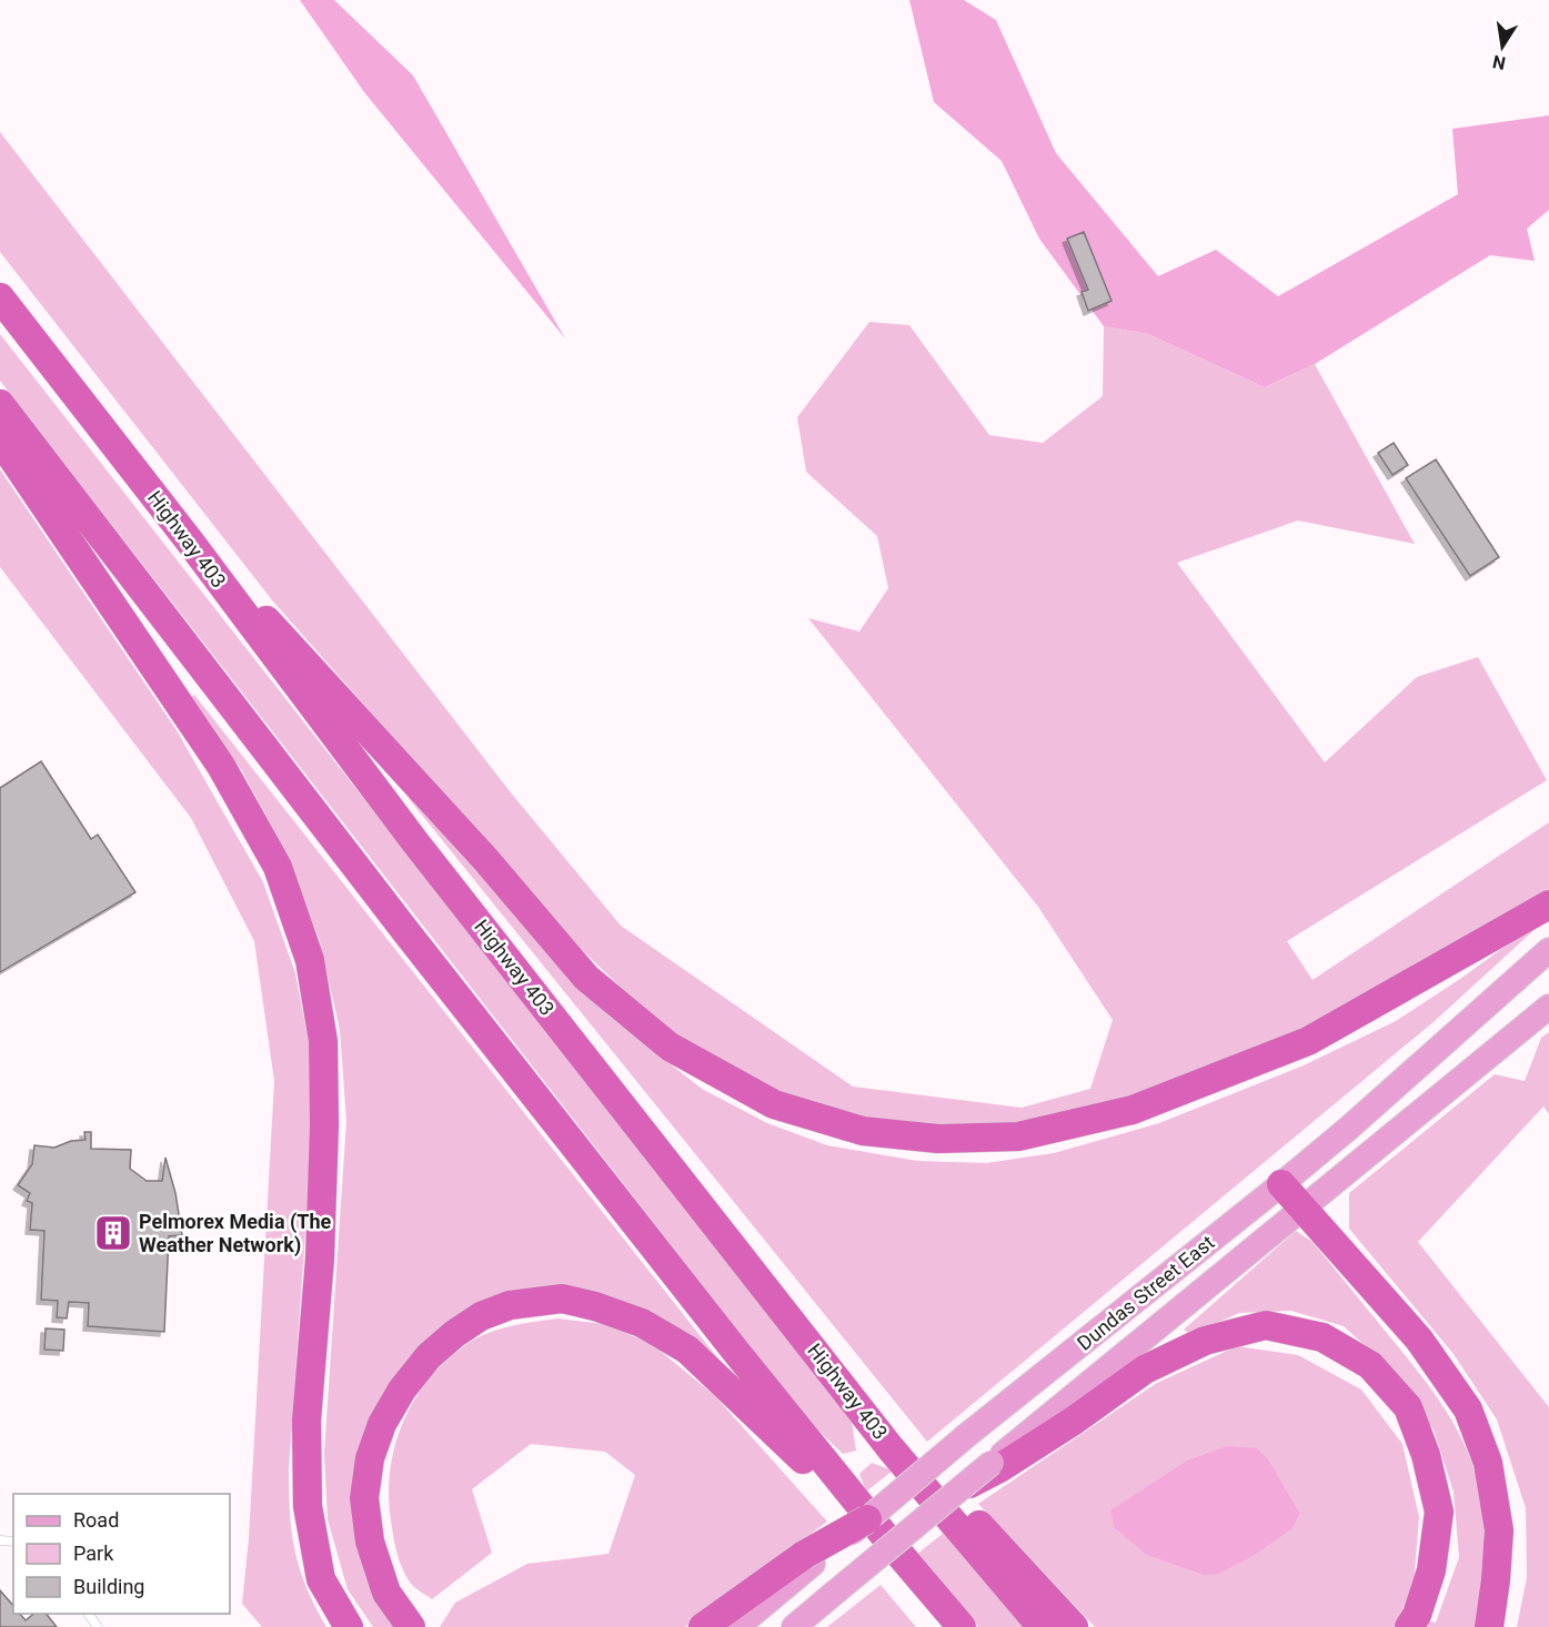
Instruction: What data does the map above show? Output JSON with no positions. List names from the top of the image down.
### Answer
{
  "streets": {
    "highway": ["Highway 403"],
    "main road": ["Dundas Street East"]
  },
  "places": {
    "building": ["Pelmorex Media (The Weather Network)"]
  },
  "legend": ["Road", "Park", "Building"],
  "north": "bottom"
}
